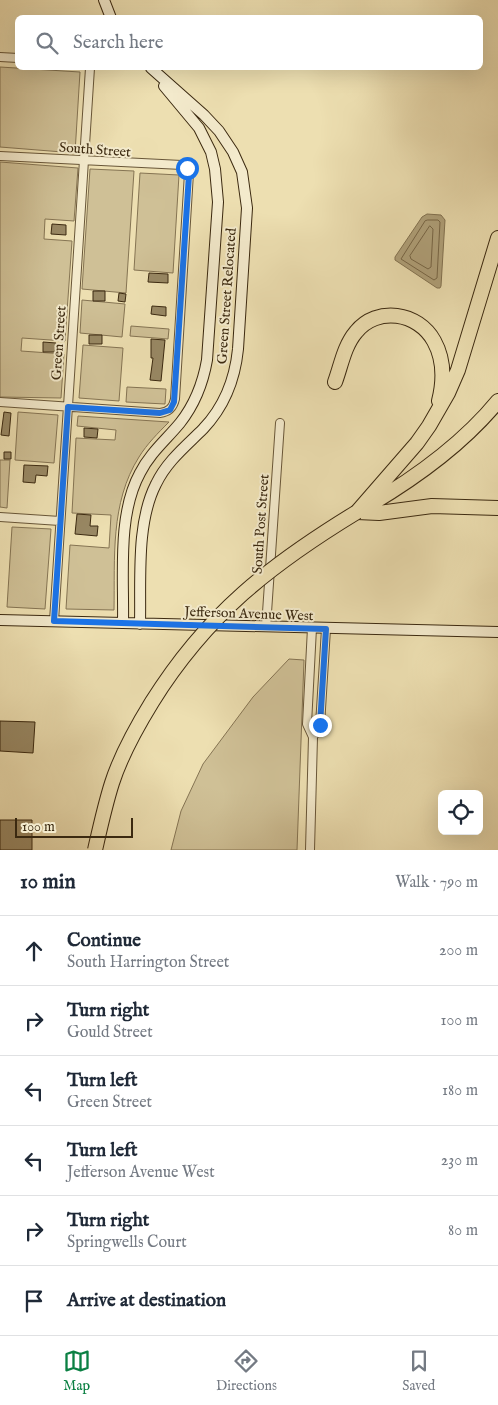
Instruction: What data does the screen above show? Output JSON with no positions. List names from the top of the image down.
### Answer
{
  "streets": {
    "street": [
      "South Street",
      "Green Street Relocated",
      "Green Street",
      "South Post Street",
      "Jefferson Avenue West"
    ]
  },
  "crossings": [
    ["South Street", "Green Street"],
    ["Green Street Relocated", "Jefferson Avenue West"],
    ["Green Street", "Jefferson Avenue West"],
    ["South Post Street", "Jefferson Avenue West"]
  ],
  "scale_bar": "100 m",
  "page": {
    "search": "Search here",
    "scale": "100 m",
    "heading": ["10 min", "Walk · 790 m"],
    "list": [
      ["Continue", "South Harrington Street", "200 m"],
      ["Turn right", "Gould Street", "100 m"],
      ["Turn left", "Green Street", "180 m"],
      ["Turn left", "Jefferson Avenue West", "230 m"],
      ["Turn right", "Springwells Court", "80 m"],
      "Arrive at destination"
    ],
    "nav": ["Map", "Directions", "Saved"]
  }
}
